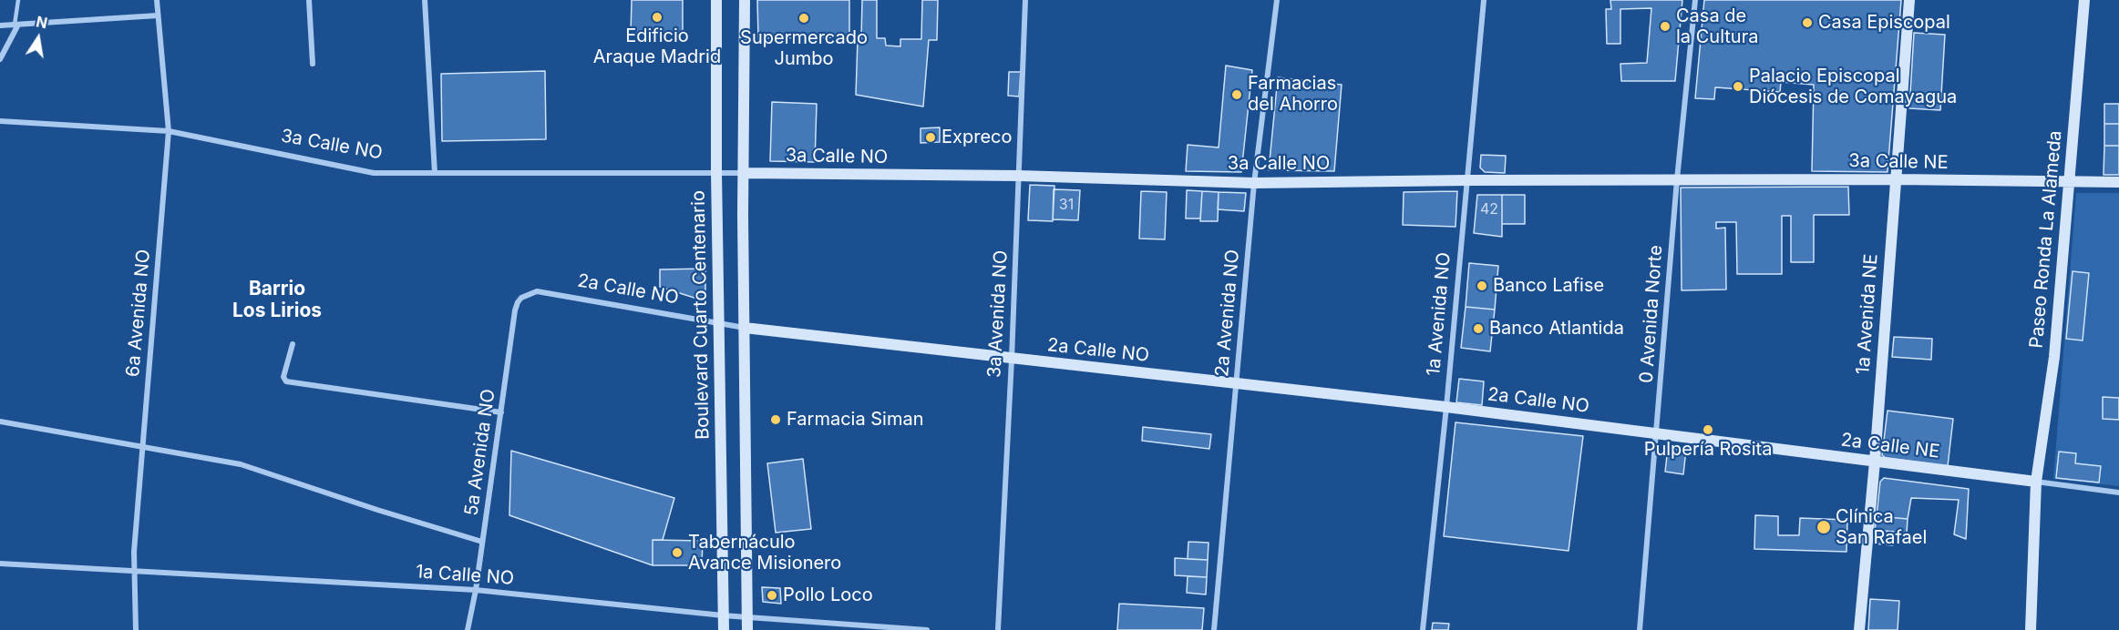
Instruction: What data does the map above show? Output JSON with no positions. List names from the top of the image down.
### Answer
{
  "streets": {
    "street": [
      "3a Calle NO",
      "3a Calle NE",
      "Paseo Ronda La Alameda",
      "2a Calle NO",
      "6a Avenida NO",
      "2a Avenida NO",
      "3a Avenida NO",
      "1a Avenida NO",
      "0 Avenida Norte",
      "1a Avenida NE",
      "Boulevard Cuarto Centenario",
      "2a Calle NE",
      "5a Avenida NO",
      "1a Calle NO"
    ]
  },
  "crossings": [
    ["3a Calle NO", "3a Calle NE"],
    ["3a Calle NO", "6a Avenida NO"],
    ["3a Calle NO", "2a Avenida NO"],
    ["3a Calle NO", "3a Avenida NO"],
    ["3a Calle NO", "1a Avenida NO"],
    ["3a Calle NO", "0 Avenida Norte"],
    ["3a Calle NO", "Boulevard Cuarto Centenario"],
    ["3a Calle NE", "Paseo Ronda La Alameda"],
    ["3a Calle NE", "0 Avenida Norte"],
    ["3a Calle NE", "1a Avenida NE"],
    ["Paseo Ronda La Alameda", "2a Calle NE"],
    ["2a Calle NO", "2a Avenida NO"],
    ["2a Calle NO", "3a Avenida NO"],
    ["2a Calle NO", "1a Avenida NO"],
    ["2a Calle NO", "0 Avenida Norte"],
    ["2a Calle NO", "Boulevard Cuarto Centenario"],
    ["2a Calle NO", "2a Calle NE"],
    ["2a Calle NO", "5a Avenida NO"],
    ["6a Avenida NO", "1a Calle NO"],
    ["0 Avenida Norte", "2a Calle NE"],
    ["1a Avenida NE", "2a Calle NE"],
    ["Boulevard Cuarto Centenario", "1a Calle NO"],
    ["5a Avenida NO", "1a Calle NO"]
  ],
  "districts": ["Barrio Los Lirios"],
  "places": [
    "Edificio Araque Madrid",
    "Supermercado Jumbo",
    "Casa Episcopal",
    "Casa de la Cultura",
    "Palacio Episcopal Diócesis de Comayagua",
    "Farmacias del Ahorro",
    "Expreco",
    "Banco Lafise",
    "Banco Atlantida",
    "Farmacia Siman",
    "Pulpería Rosita",
    "Clínica San Rafael",
    "Tabernáculo Avance Misionero",
    "Pollo Loco"
  ],
  "house_numbers": ["31", "42"],
  "north": "top"
}
